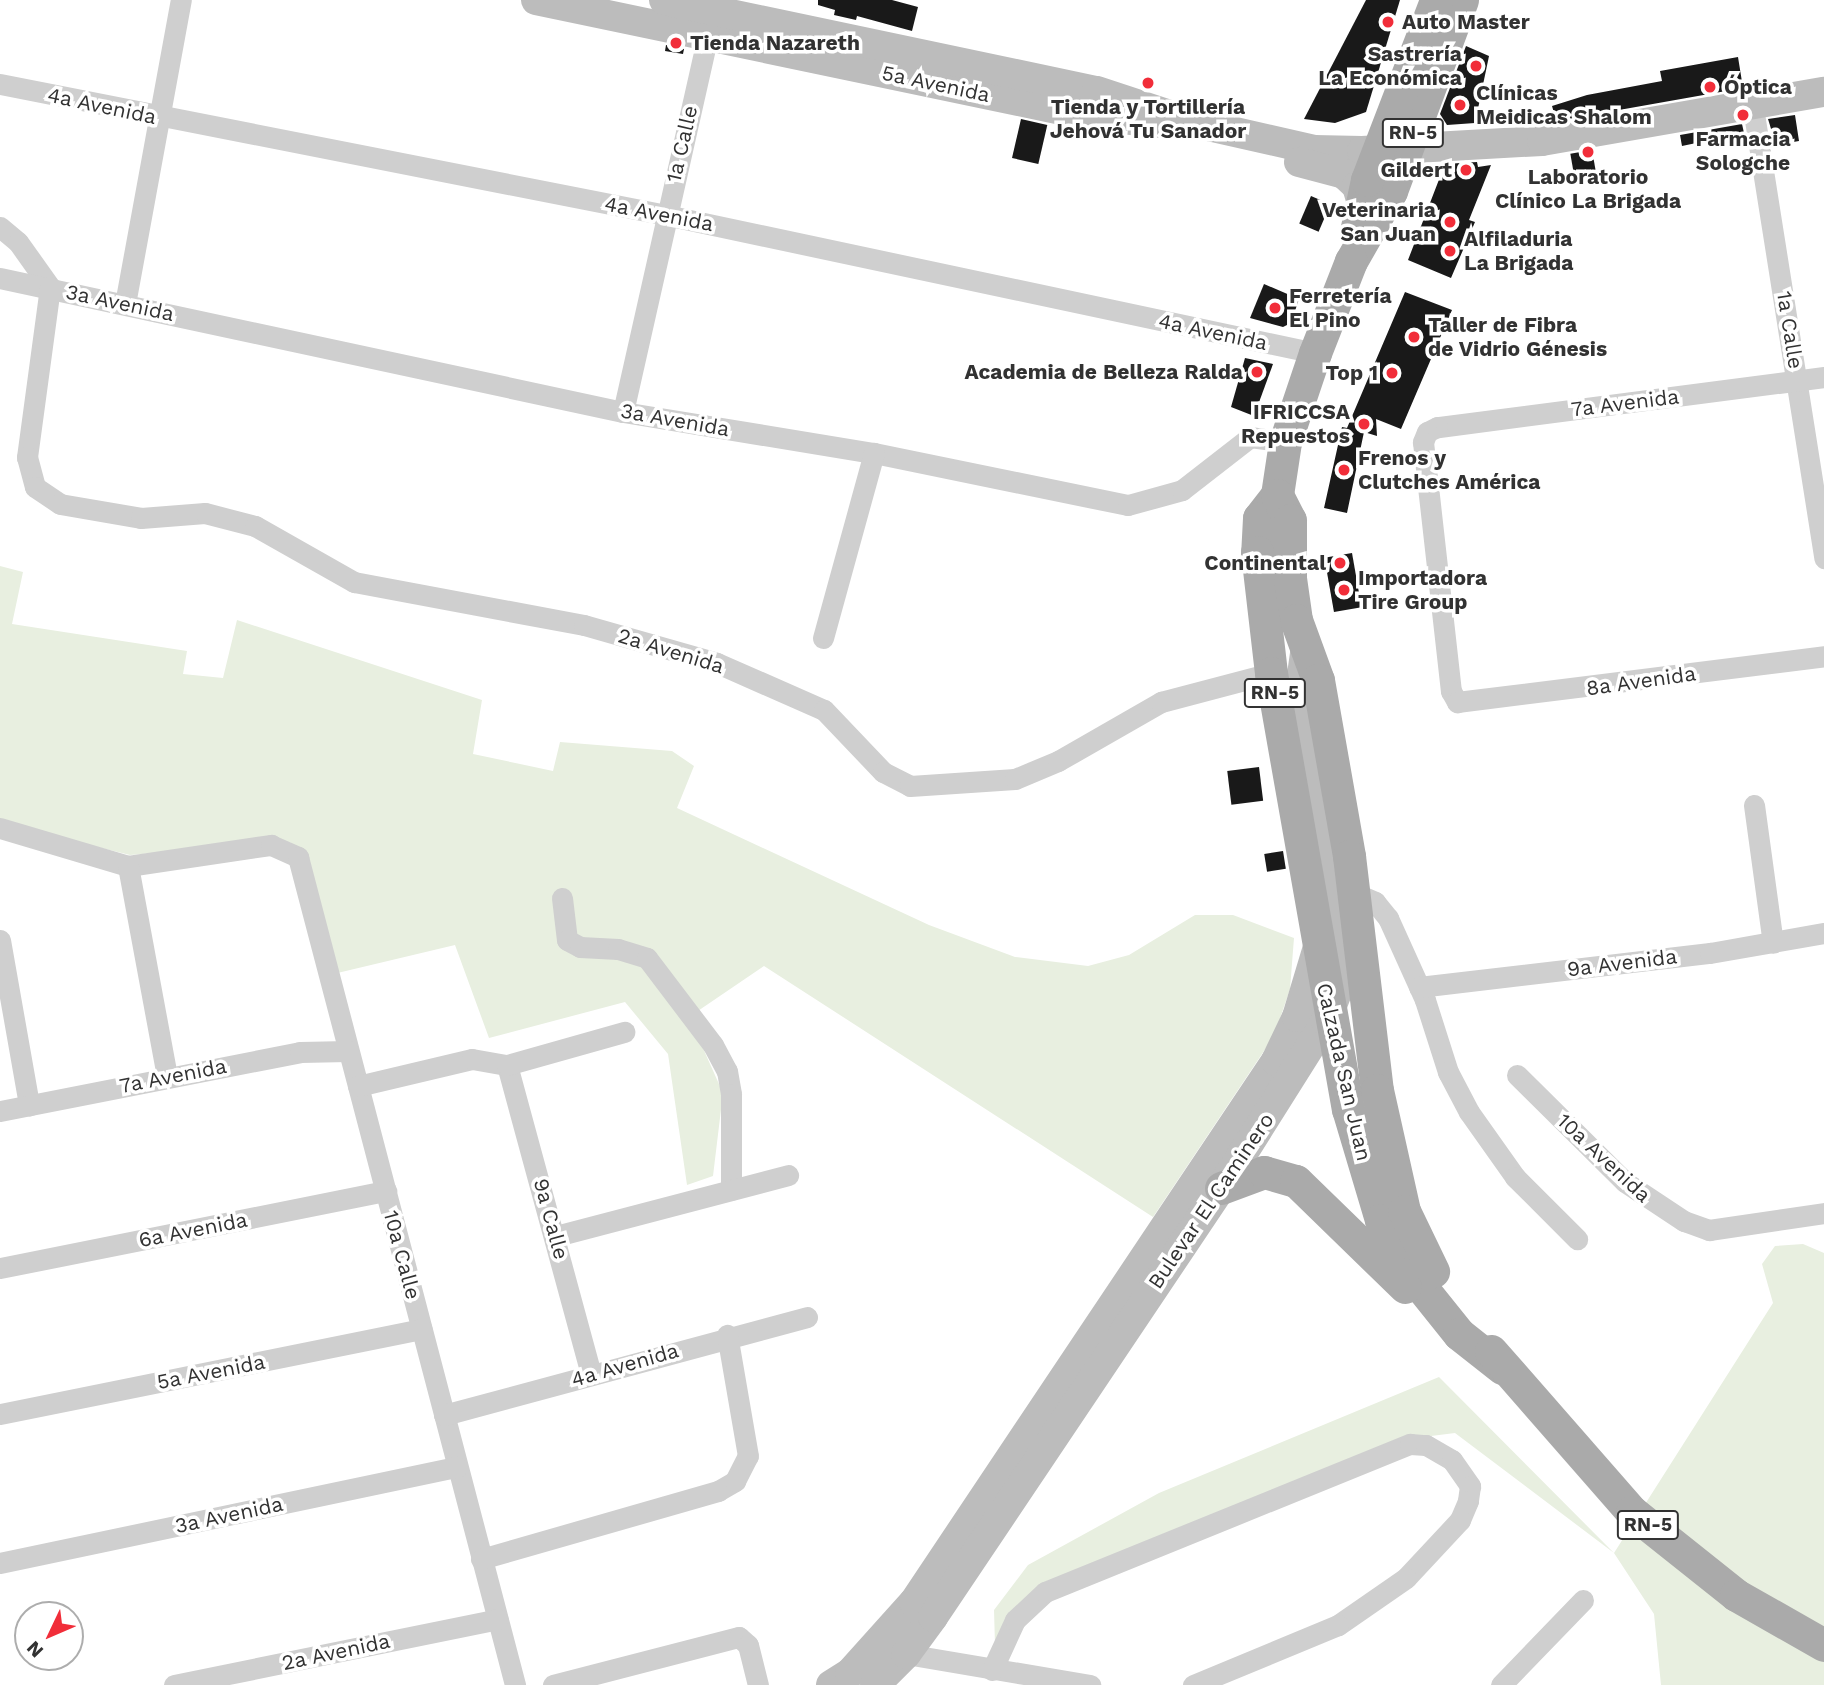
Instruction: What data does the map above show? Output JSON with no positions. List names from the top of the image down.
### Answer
{
  "streets": {
    "main road": [
      "5a Avenida",
      "RN-5",
      "Calzada San Juan",
      "Bulevar El Caminero"
    ],
    "street": [
      "4a Avenida",
      "1a Calle",
      "3a Avenida",
      "7a Avenida",
      "2a Avenida",
      "8a Avenida",
      "9a Avenida",
      "10a Avenida",
      "9a Calle",
      "6a Avenida",
      "10a Calle"
    ]
  },
  "crossings": [
    ["5a Avenida", "1a Calle"],
    ["5a Avenida", "Calzada San Juan"],
    ["5a Avenida", "10a Calle"],
    ["4a Avenida", "1a Calle"],
    ["4a Avenida", "Calzada San Juan"],
    ["4a Avenida", "9a Calle"],
    ["4a Avenida", "10a Calle"],
    ["RN-5", "Calzada San Juan"],
    ["1a Calle", "3a Avenida"],
    ["1a Calle", "7a Avenida"],
    ["3a Avenida", "2a Avenida"],
    ["3a Avenida", "Calzada San Juan"],
    ["3a Avenida", "10a Calle"],
    ["7a Avenida", "8a Avenida"],
    ["7a Avenida", "10a Calle"],
    ["2a Avenida", "Calzada San Juan"],
    ["2a Avenida", "10a Calle"],
    ["Calzada San Juan", "Bulevar El Caminero"],
    ["6a Avenida", "10a Calle"]
  ],
  "places": [
    "Auto Master",
    "Tienda Nazareth",
    "Sastrería La Económica",
    "Tienda y Tortillería Jehová Tu Sanador",
    "Óptica",
    "Clínicas Meidicas Shalom",
    "Farmacia Sologche",
    "Laboratorio Clínico La Brigada",
    "Gildert",
    "Veterinaria San Juan",
    "Alfiladuria La Brigada",
    "Ferretería El Pino",
    "Taller de Fibra de Vidrio Génesis",
    "Academia de Belleza Ralda",
    "Top 1",
    "IFRICCSA Repuestos",
    "Frenos y Clutches América",
    "Continental",
    "Importadora Tire Group"
  ],
  "north": "bottom left"
}
